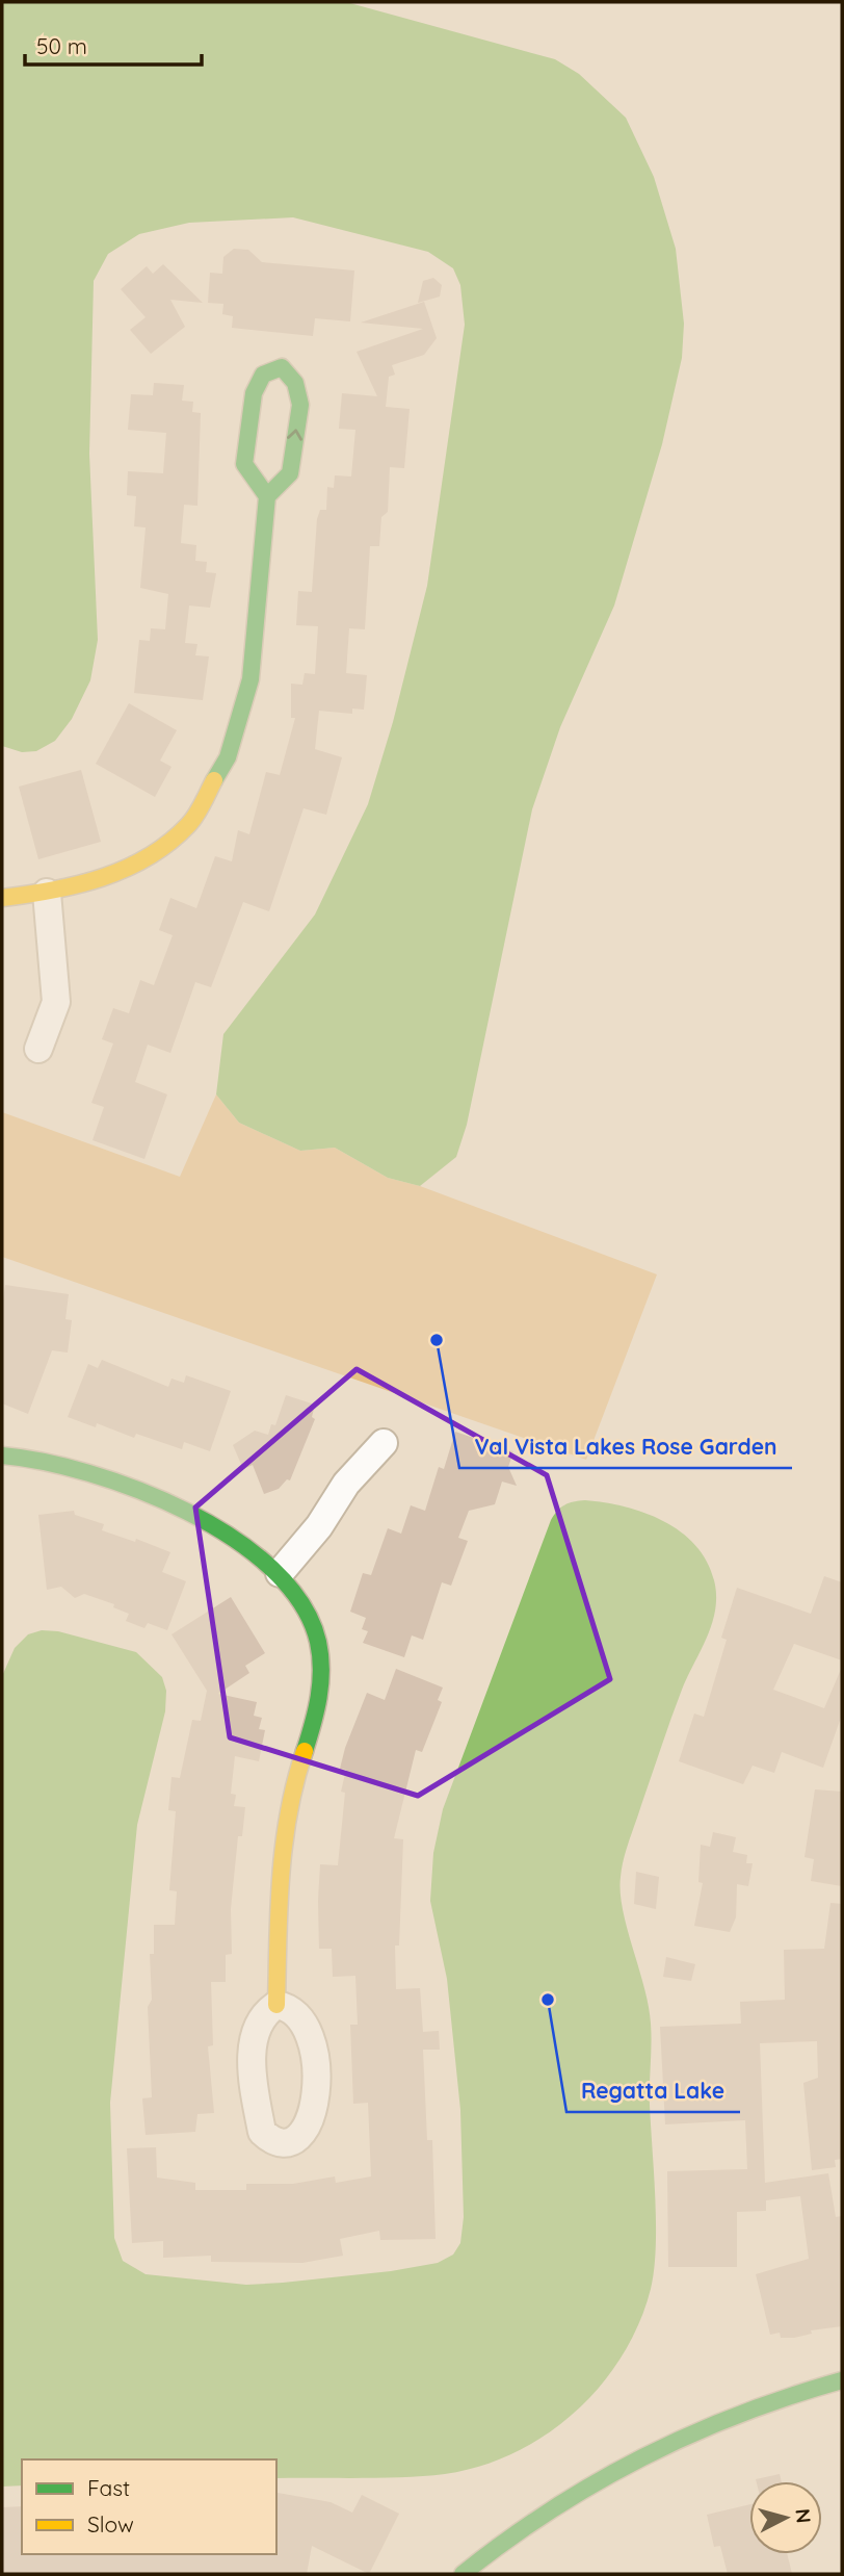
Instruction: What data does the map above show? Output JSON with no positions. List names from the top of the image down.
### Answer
{
  "places": ["Val Vista Lakes Rose Garden", "Regatta Lake"],
  "legend": ["Fast", "Slow"],
  "scale_bar": "50 m",
  "north": "right"
}
